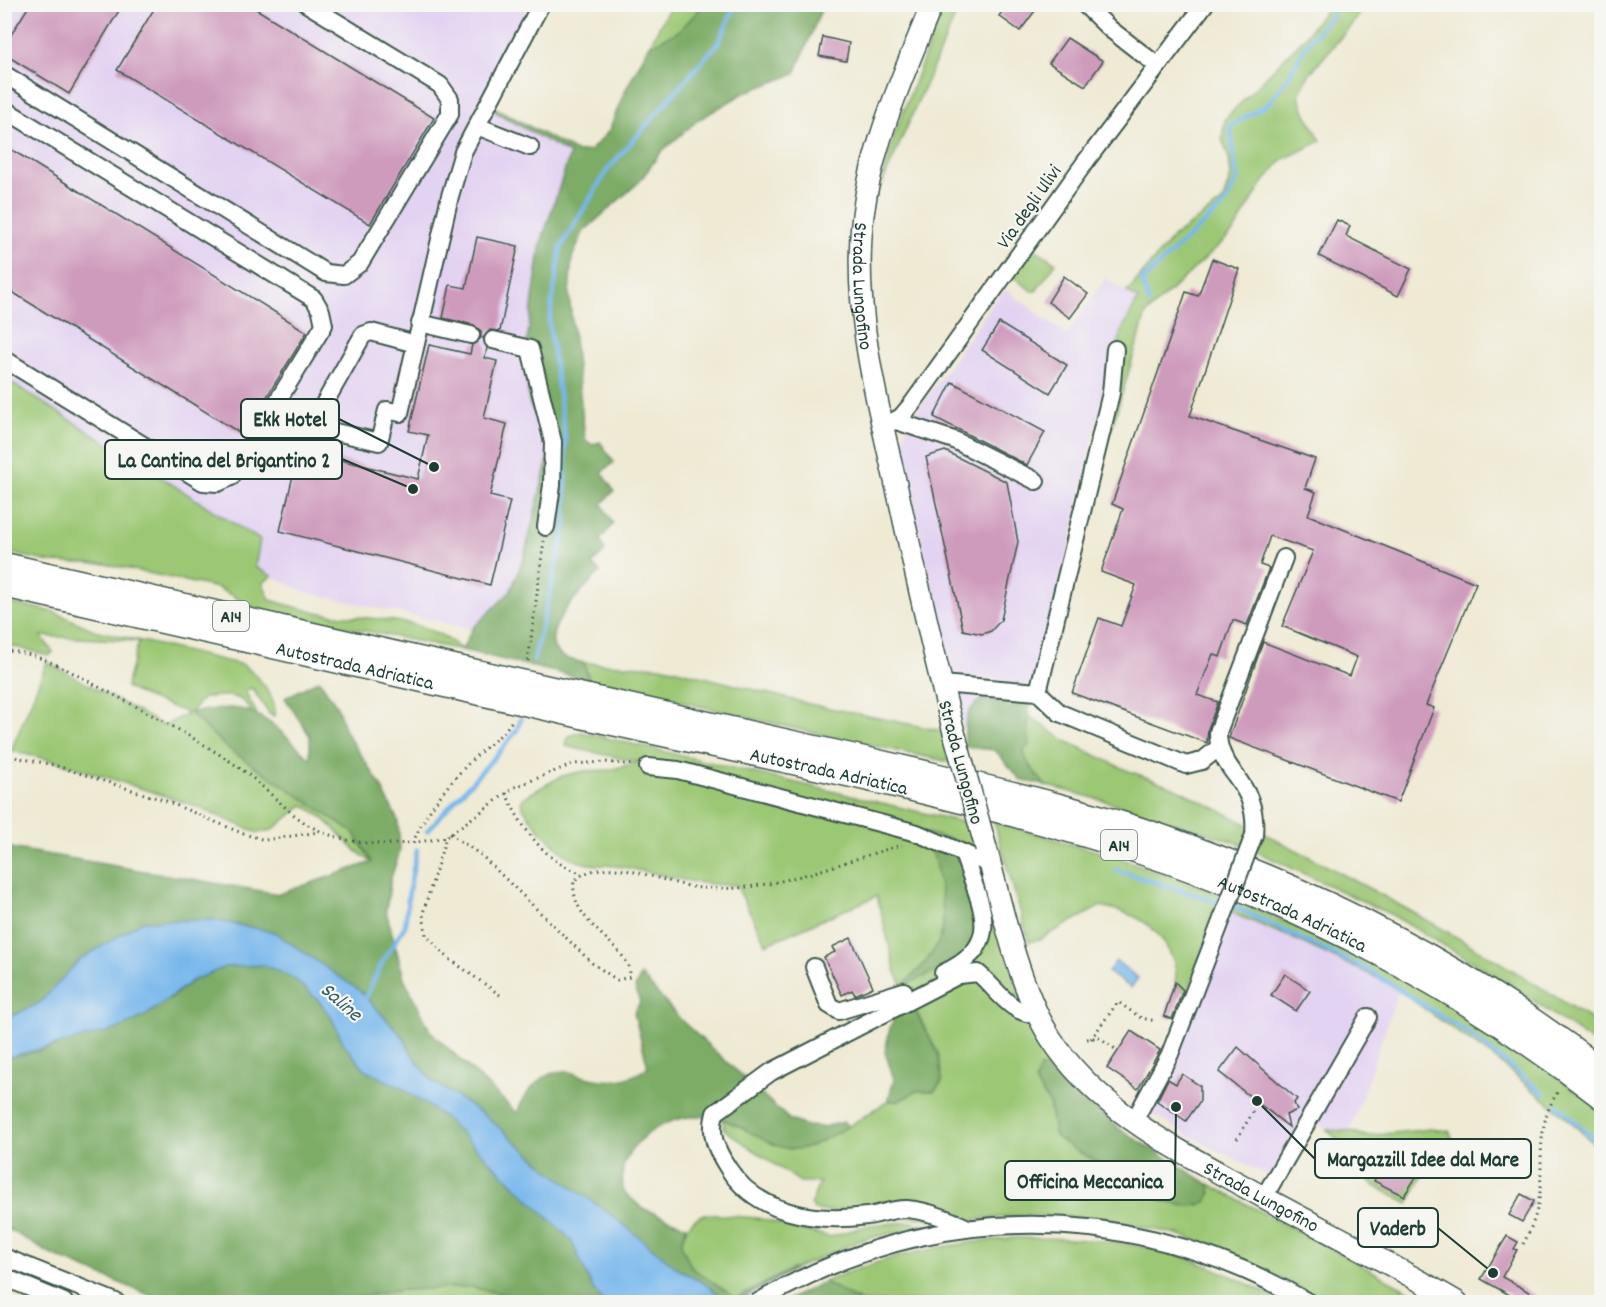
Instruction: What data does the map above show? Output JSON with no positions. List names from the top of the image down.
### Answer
{
  "streets": {
    "highway": ["A14", "Autostrada Adriatica"],
    "main road": ["Strada Lungofino"],
    "street": ["Via degli Ulivi"]
  },
  "crossings": [
    ["Via degli Ulivi", "Strada Lungofino"]
  ],
  "water": ["Saline"],
  "places": [
    "Ekk Hotel",
    "La Cantina del Brigantino 2",
    "Margazzill Idee dal Mare",
    "Officina Meccanica",
    "Vaderb"
  ]
}
